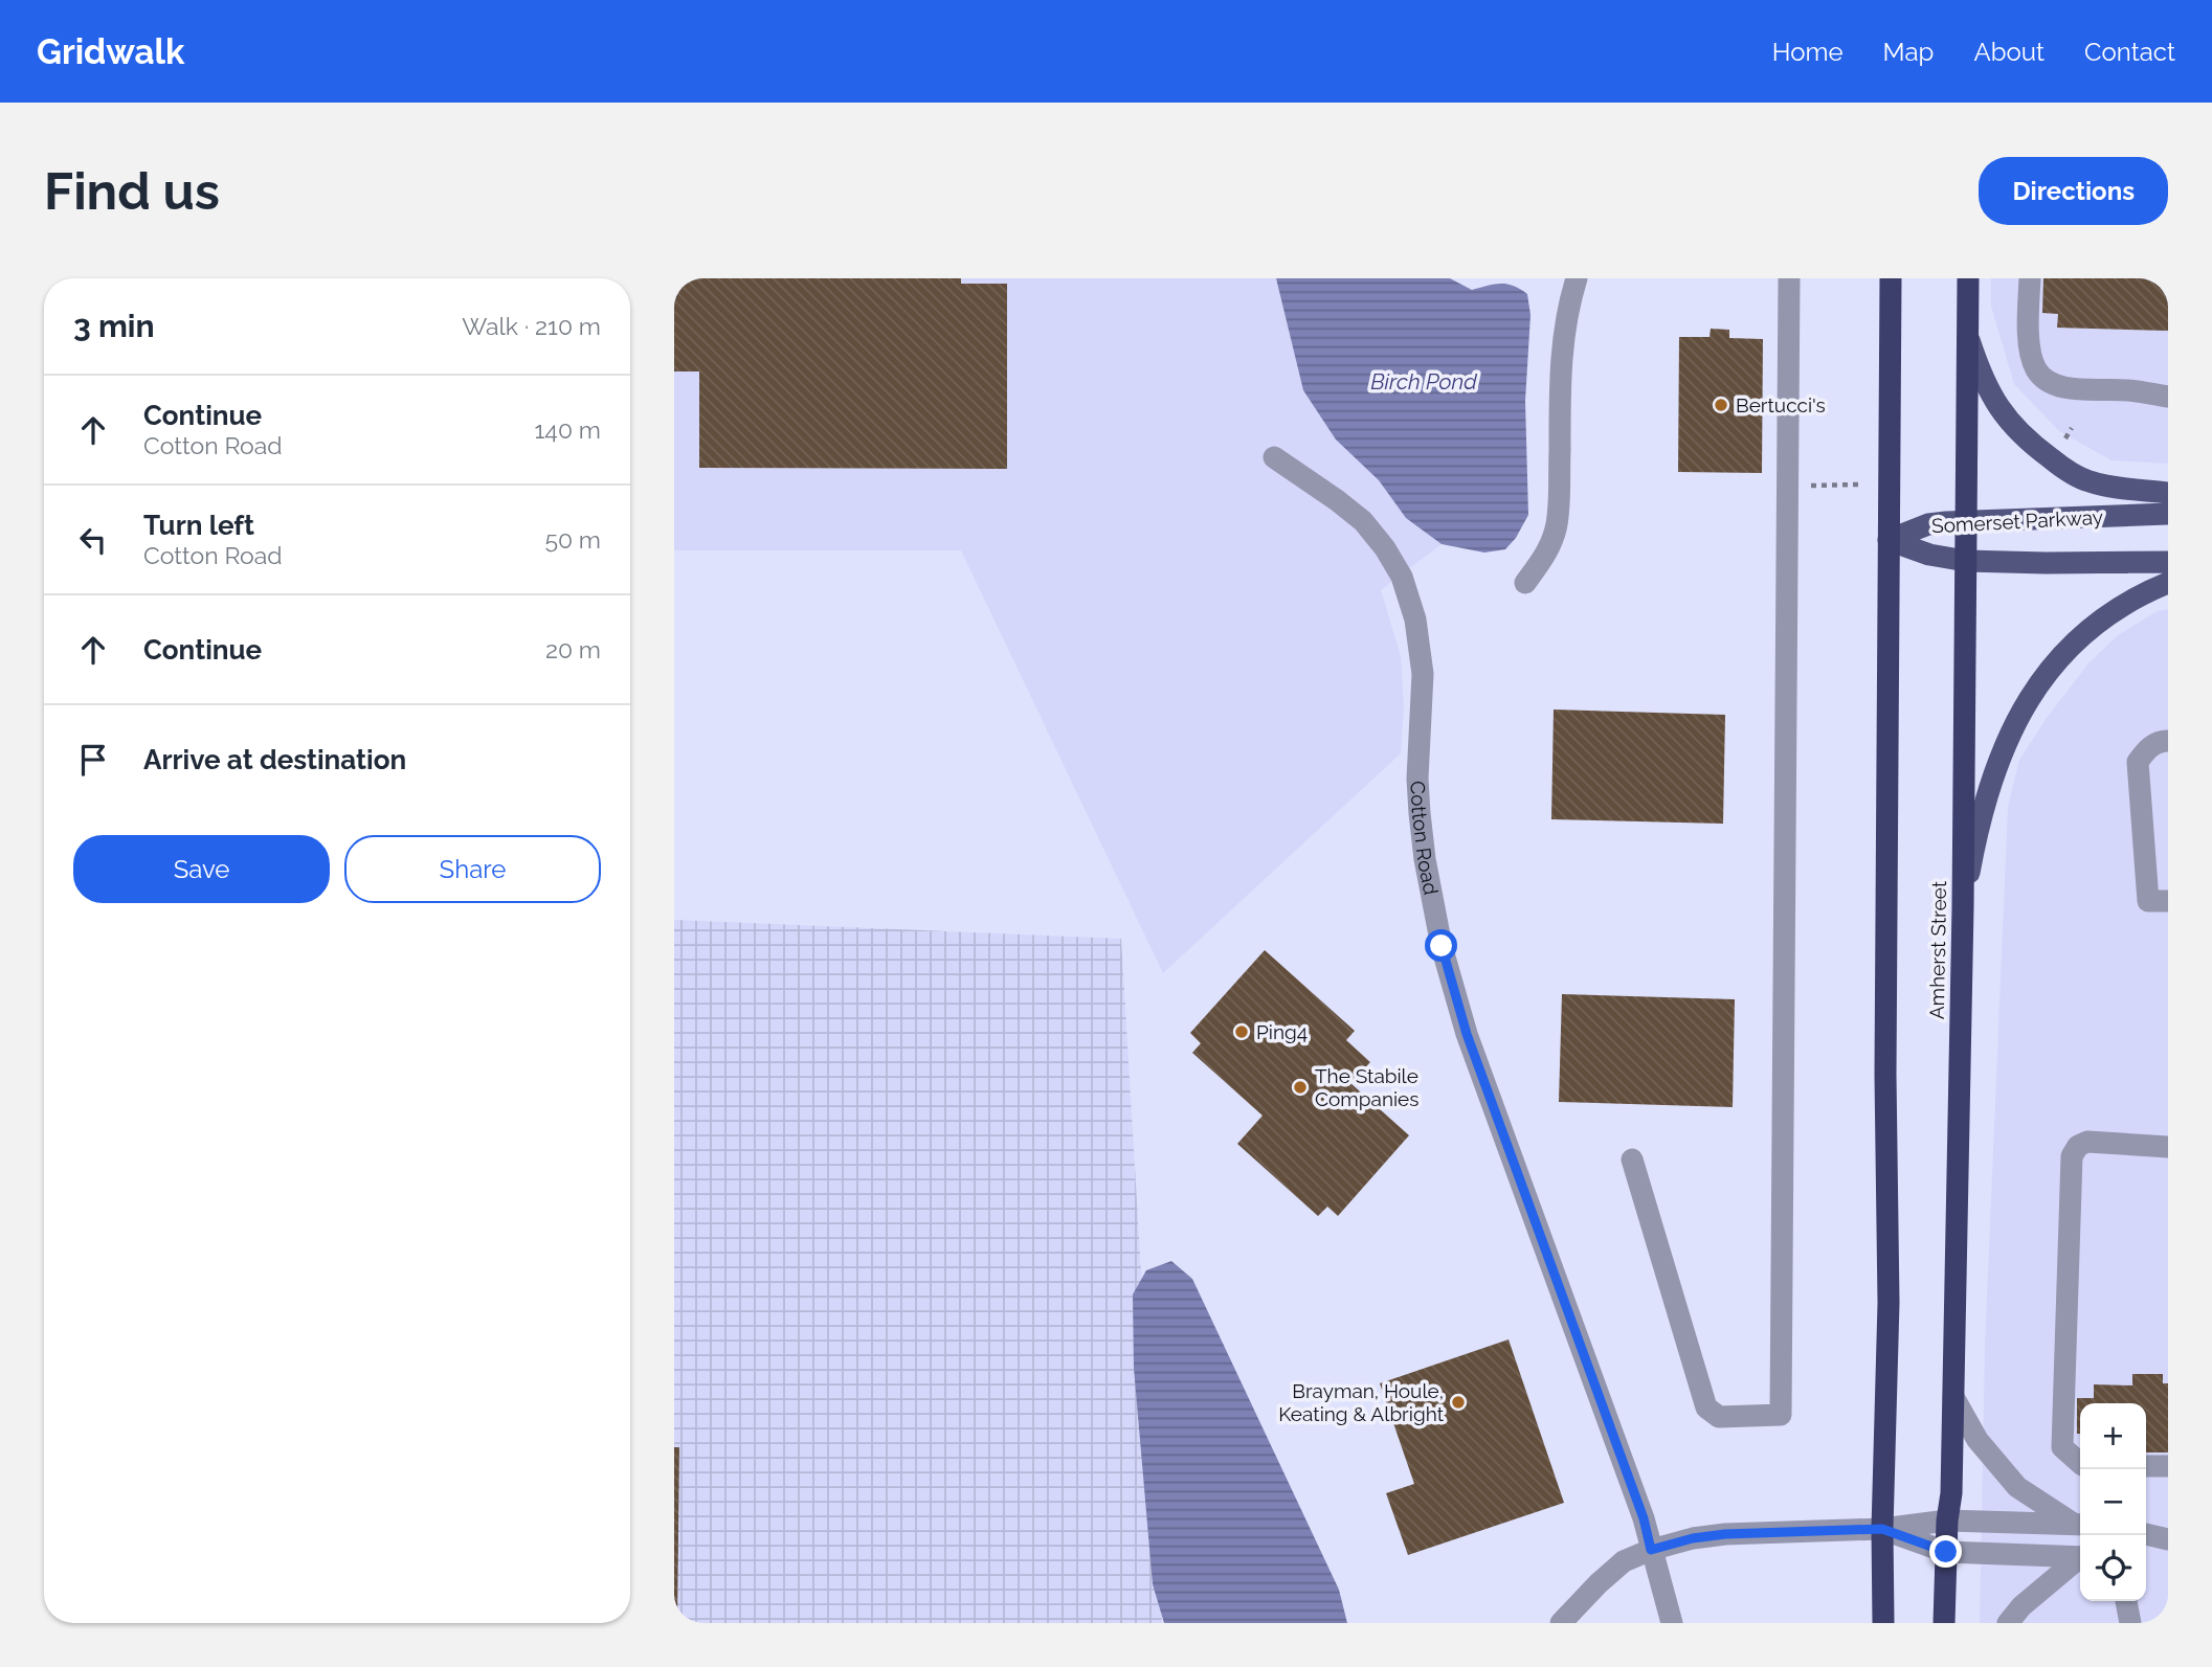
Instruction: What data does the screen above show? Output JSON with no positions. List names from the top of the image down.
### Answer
{
  "streets": {
    "highway": ["Amherst Street"],
    "main road": ["Somerset Parkway"],
    "street": ["Cotton Road"]
  },
  "crossings": [
    ["Somerset Parkway", "Amherst Street"]
  ],
  "water": ["Birch Pond"],
  "places": [
    "Bertucci's",
    "Ping4",
    "The Stabile Companies",
    "Brayman, Houle, Keating & Albright"
  ],
  "page": {
    "header": "Gridwalk",
    "nav": [
      "Home",
      "Map",
      "About",
      "Contact"
    ],
    "buttons": [
      "Directions",
      ["Save", "Share"]
    ],
    "title": "Find us",
    "heading": ["3 min", "Walk · 210 m"],
    "list": [
      ["Continue", "Cotton Road", "140 m"],
      ["Turn left", "Cotton Road", "50 m"],
      ["Continue", "20 m"],
      "Arrive at destination"
    ],
    "map_buttons": ["+", "−"]
  }
}
